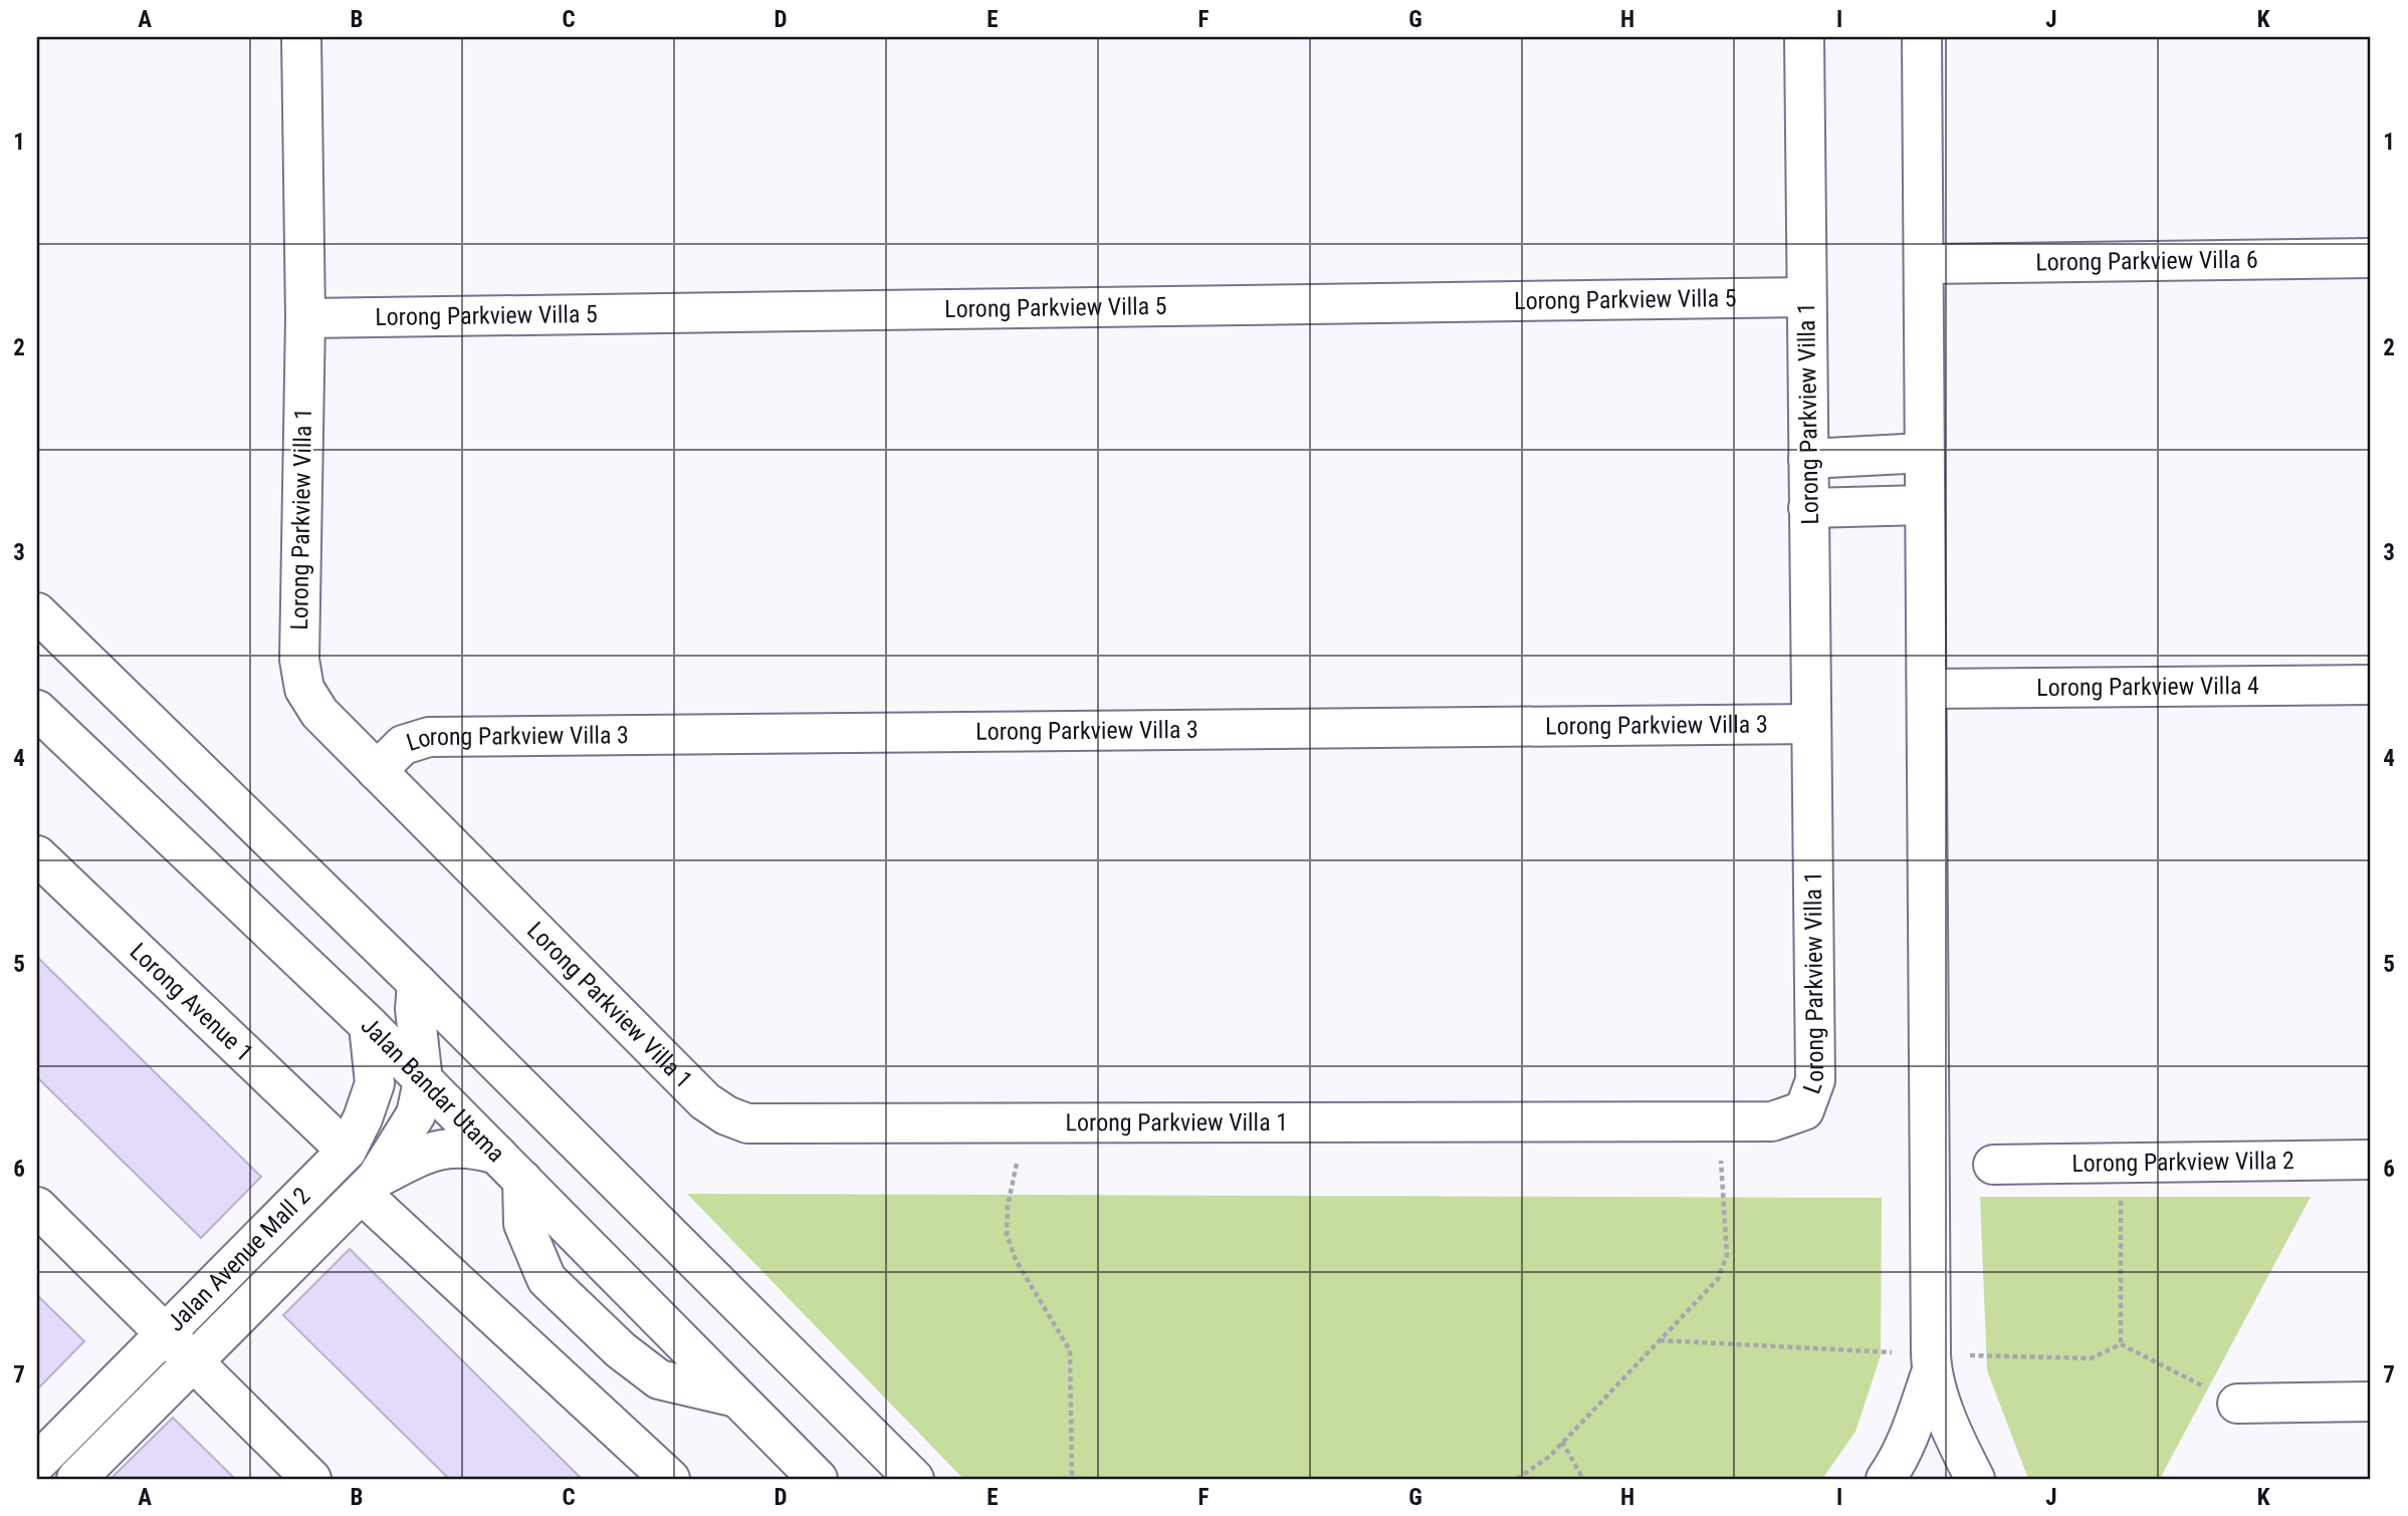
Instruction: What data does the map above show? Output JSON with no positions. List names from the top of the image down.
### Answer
{
  "streets": {
    "street": [
      "Lorong Parkview Villa 6",
      "Lorong Parkview Villa 5",
      "Lorong Parkview Villa 1",
      "Lorong Parkview Villa 4",
      "Lorong Parkview Villa 3",
      "Lorong Avenue 1",
      "Jalan Bandar Utama",
      "Lorong Parkview Villa 2",
      "Jalan Avenue Mall 2"
    ]
  },
  "crossings": [
    ["Lorong Parkview Villa 5", "Lorong Parkview Villa 1"],
    ["Lorong Parkview Villa 1", "Lorong Parkview Villa 3"],
    ["Lorong Avenue 1", "Jalan Avenue Mall 2"],
    ["Jalan Bandar Utama", "Jalan Avenue Mall 2"]
  ],
  "grid": {
    "columns": [
      "A",
      "B",
      "C",
      "D",
      "E",
      "F",
      "G",
      "H",
      "I",
      "J",
      "K"
    ],
    "rows": [
      "1",
      "2",
      "3",
      "4",
      "5",
      "6",
      "7"
    ]
  }
}
